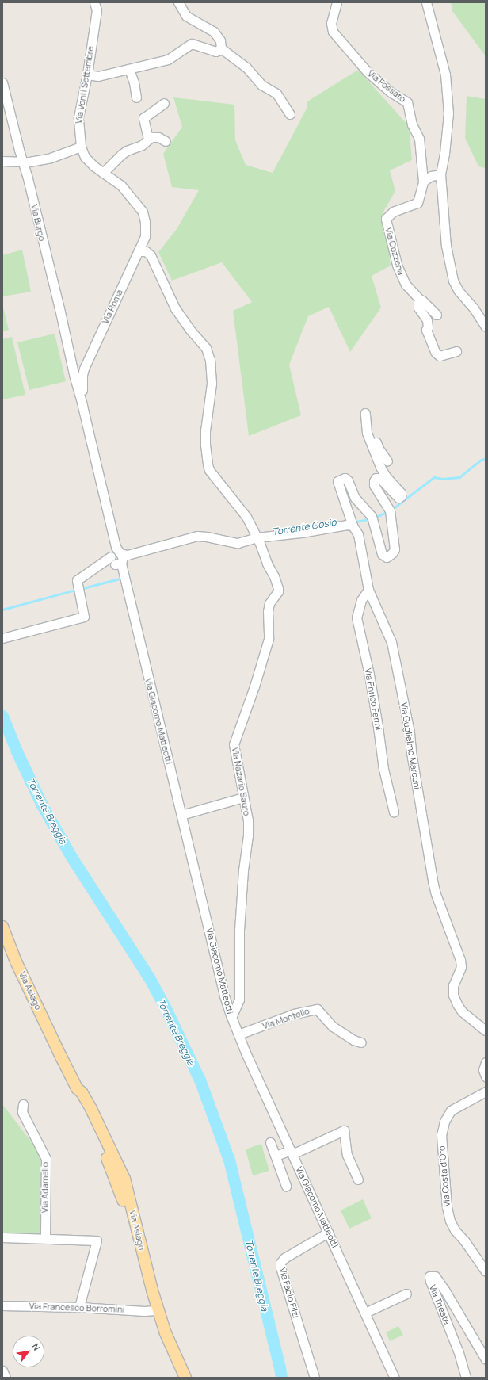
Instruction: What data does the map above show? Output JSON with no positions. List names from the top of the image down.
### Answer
{
  "streets": {
    "main road": ["Via Asiago"],
    "street": [
      "Via Venti Settembre",
      "Via Fossato",
      "Via Burgo",
      "Via Cozzena",
      "Via Roma",
      "Via Enrico Fermi",
      "Via Giacomo Matteotti",
      "Via Guglielmo Marconi",
      "Via Nazario Sauro",
      "Via Montello",
      "Via Costa d'Oro",
      "Via Adamello",
      "Via Fabio Filzi",
      "Via Trieste",
      "Via Francesco Borromini"
    ]
  },
  "crossings": [
    ["Via Venti Settembre", "Via Roma"],
    ["Via Fossato", "Via Cozzena"],
    ["Via Burgo", "Via Roma"],
    ["Via Roma", "Via Giacomo Matteotti"],
    ["Via Enrico Fermi", "Via Guglielmo Marconi"],
    ["Via Giacomo Matteotti", "Via Nazario Sauro"],
    ["Via Giacomo Matteotti", "Via Montello"],
    ["Via Giacomo Matteotti", "Via Fabio Filzi"],
    ["Via Asiago", "Via Francesco Borromini"]
  ],
  "water": ["Torrente Cosio", "Torrente Breggia"],
  "north": "top right"
}
